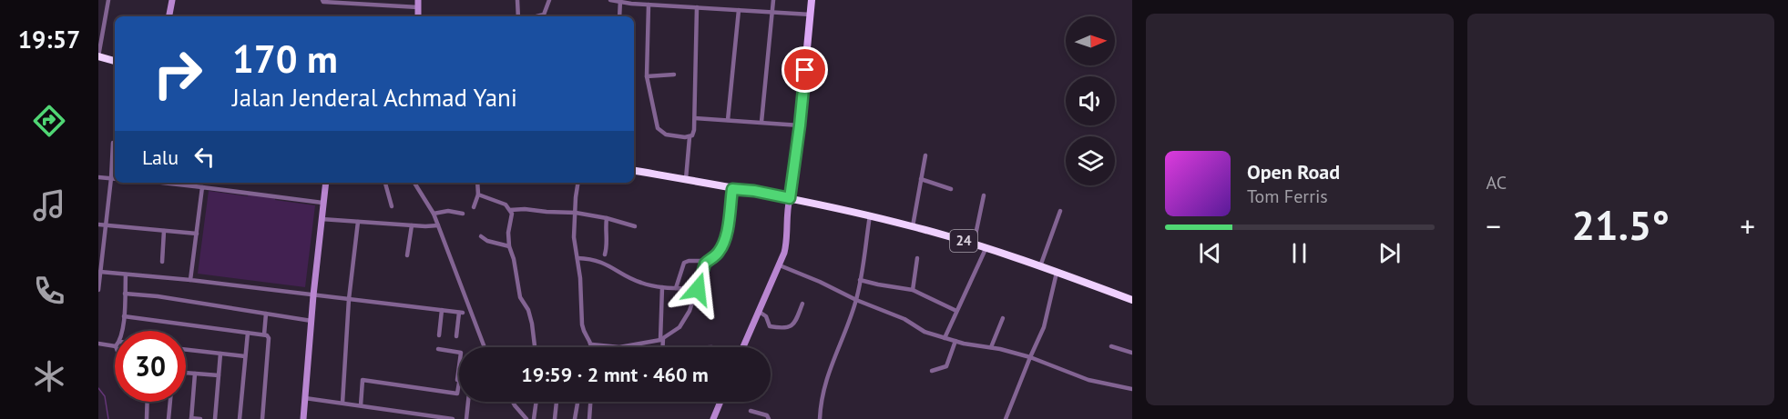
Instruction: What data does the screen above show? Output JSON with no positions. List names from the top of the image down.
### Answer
{
  "streets": {
    "highway": ["24"]
  },
  "north": "right",
  "page": {
    "tabs": "19:57",
    "tile": "AC",
    "turn": ["170 m", "Jalan Jenderal Achmad Yani"],
    "then": "Lalu",
    "song": ["Open Road", "Tom Ferris"],
    "heat": ["−", "21.5°", "+"],
    "limit": "30",
    "trip": "19:59 · 2 mnt · 460 m"
  }
}
